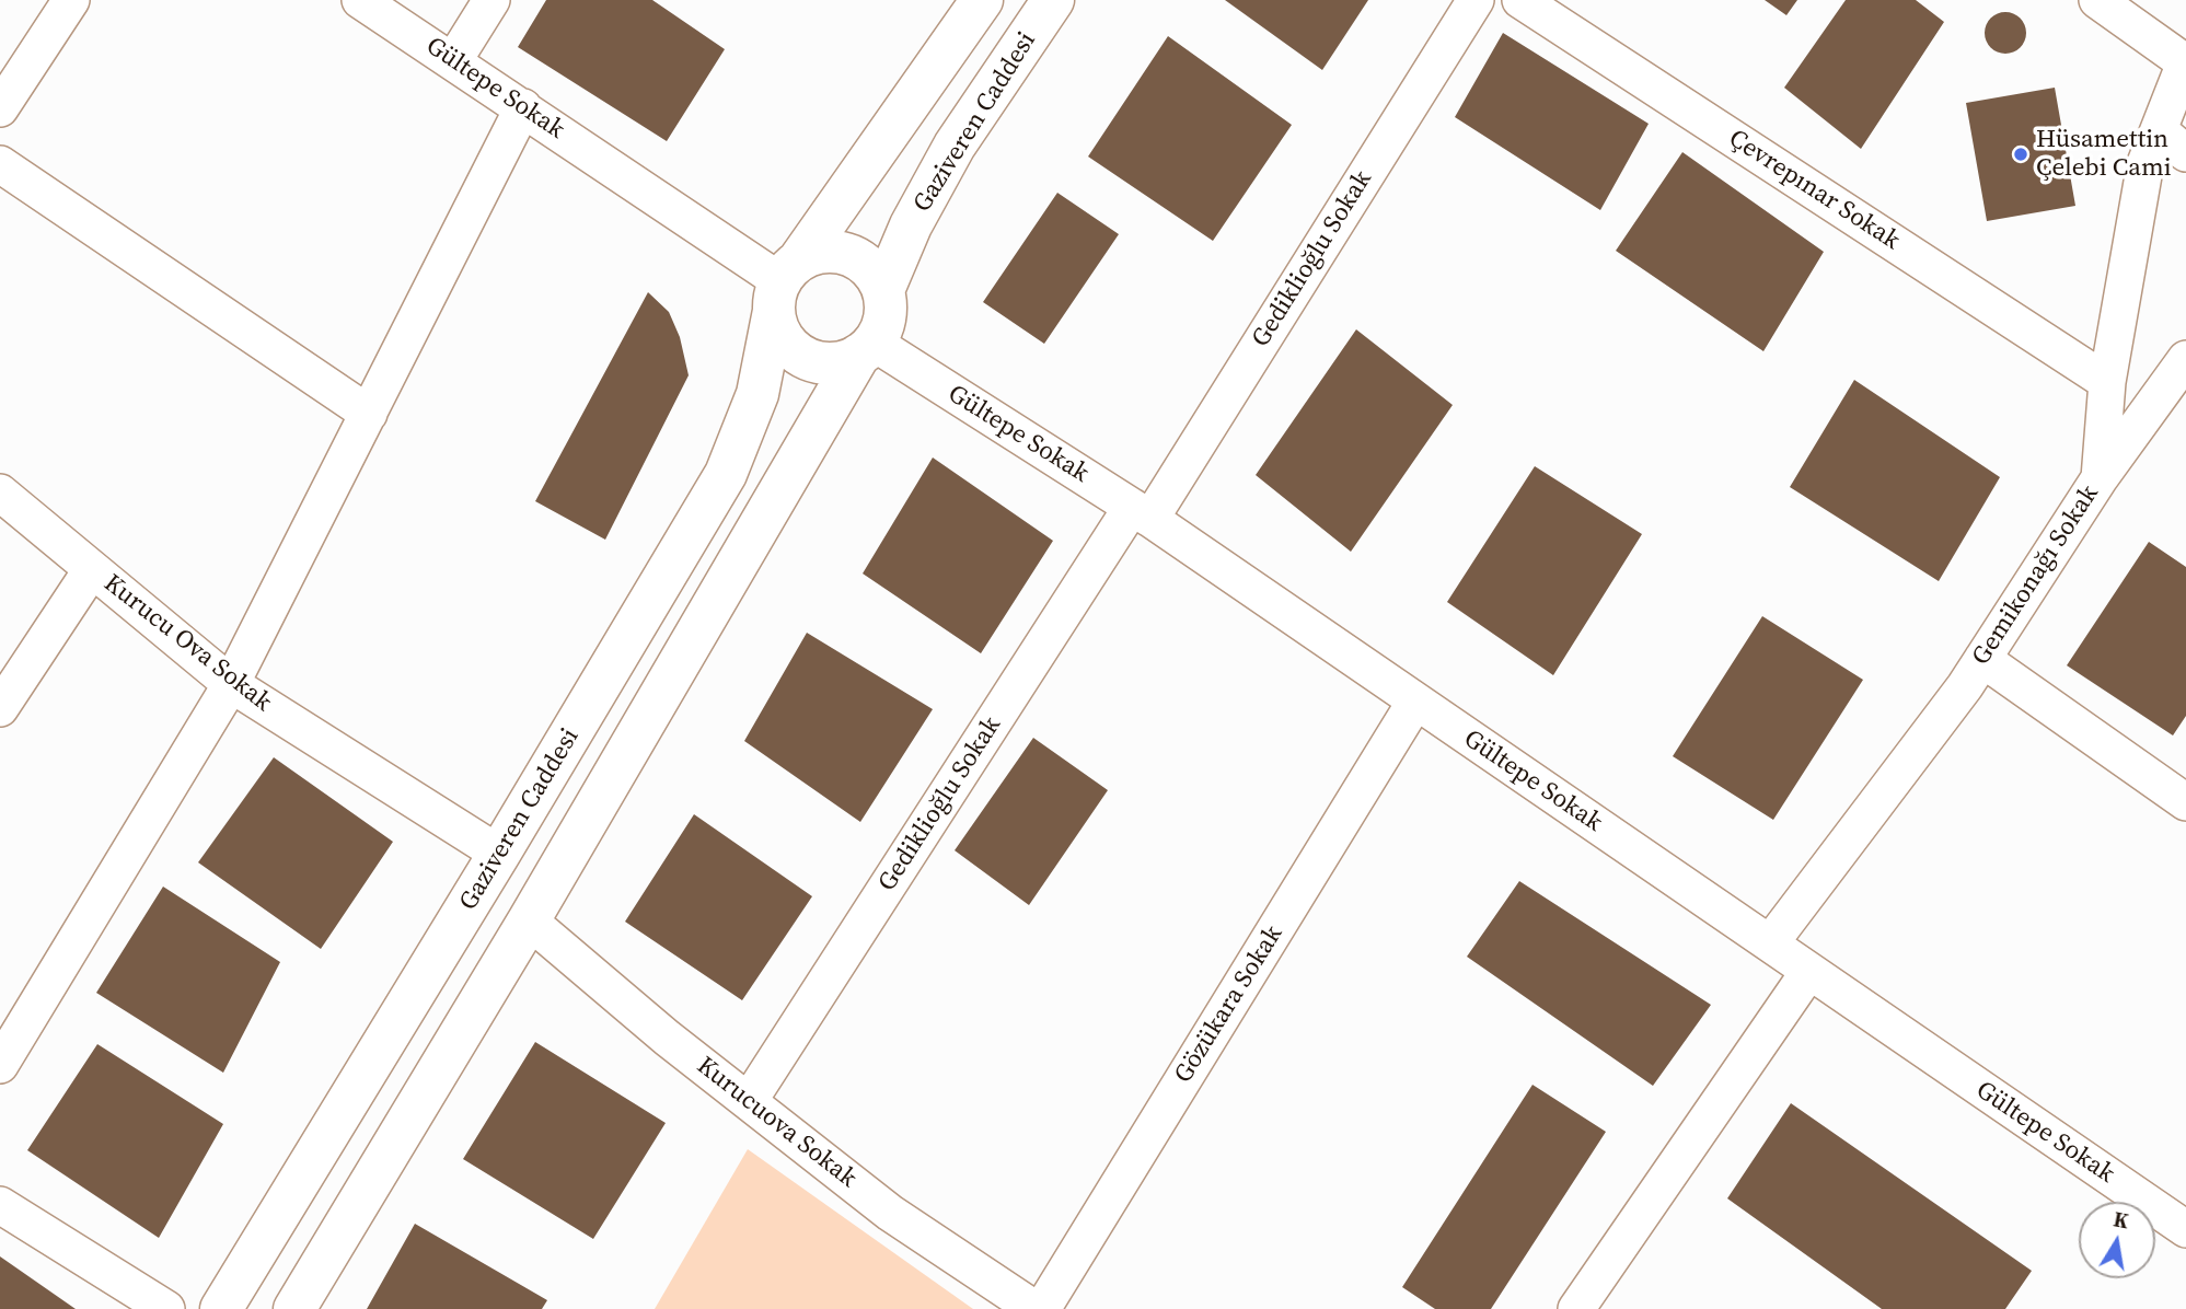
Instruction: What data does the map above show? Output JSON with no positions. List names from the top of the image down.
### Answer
{
  "streets": {
    "main road": ["Gaziveren Caddesi"],
    "street": [
      "Gültepe Sokak",
      "Çevrepınar Sokak",
      "Gediklioğlu Sokak",
      "Gemikonağı Sokak",
      "Kurucu Ova Sokak",
      "Gözükara Sokak",
      "Kurucuova Sokak"
    ]
  },
  "crossings": [
    ["Gültepe Sokak", "Gaziveren Caddesi"],
    ["Gültepe Sokak", "Gediklioğlu Sokak"],
    ["Gültepe Sokak", "Gemikonağı Sokak"],
    ["Gültepe Sokak", "Gözükara Sokak"],
    ["Gaziveren Caddesi", "Kurucu Ova Sokak"],
    ["Çevrepınar Sokak", "Gemikonağı Sokak"],
    ["Gediklioğlu Sokak", "Kurucuova Sokak"]
  ],
  "places": ["Hüsamettin Çelebi Cami"],
  "north": "top"
}
